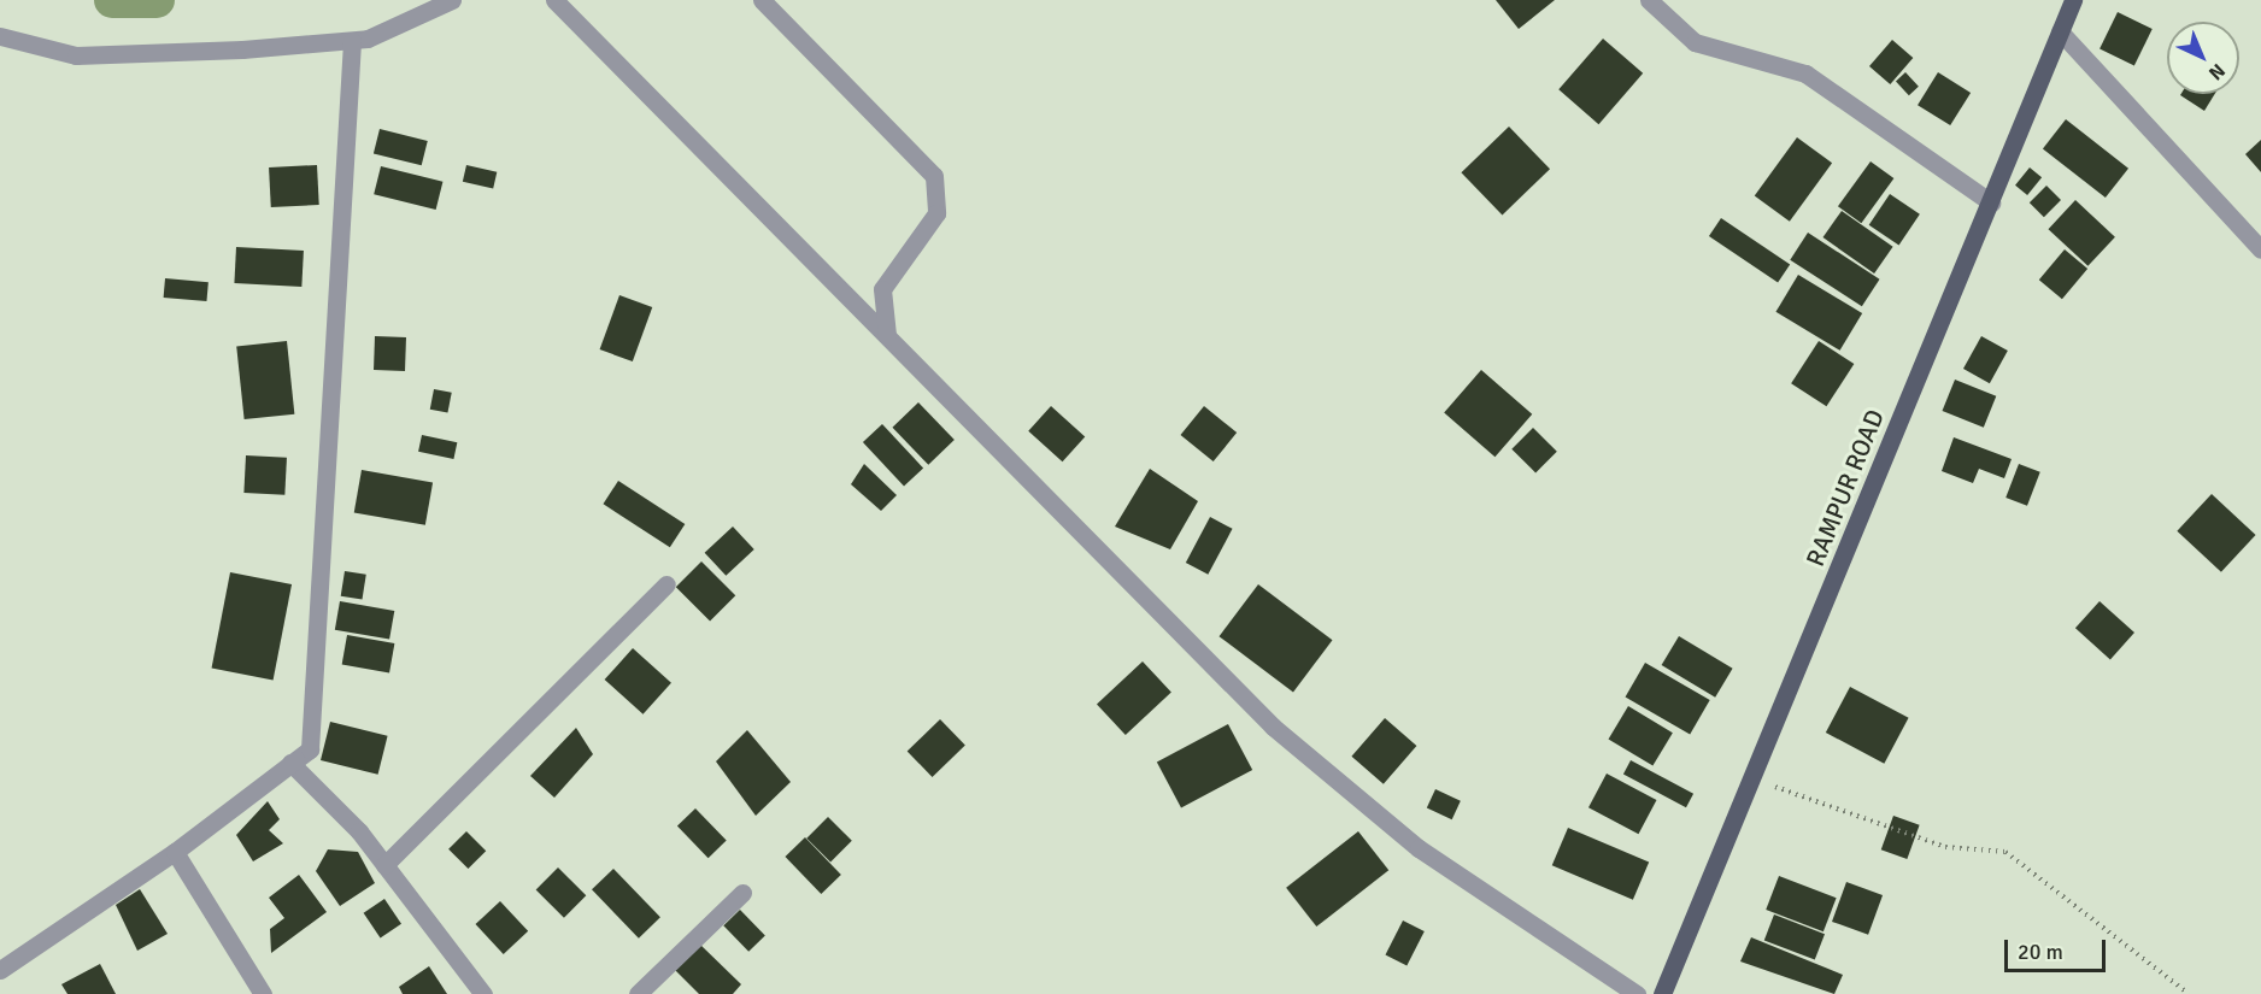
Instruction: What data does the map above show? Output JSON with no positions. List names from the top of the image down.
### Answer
{
  "streets": {
    "main road": ["RAMPUR ROAD"]
  },
  "scale_bar": "20 m",
  "north": "bottom right"
}
